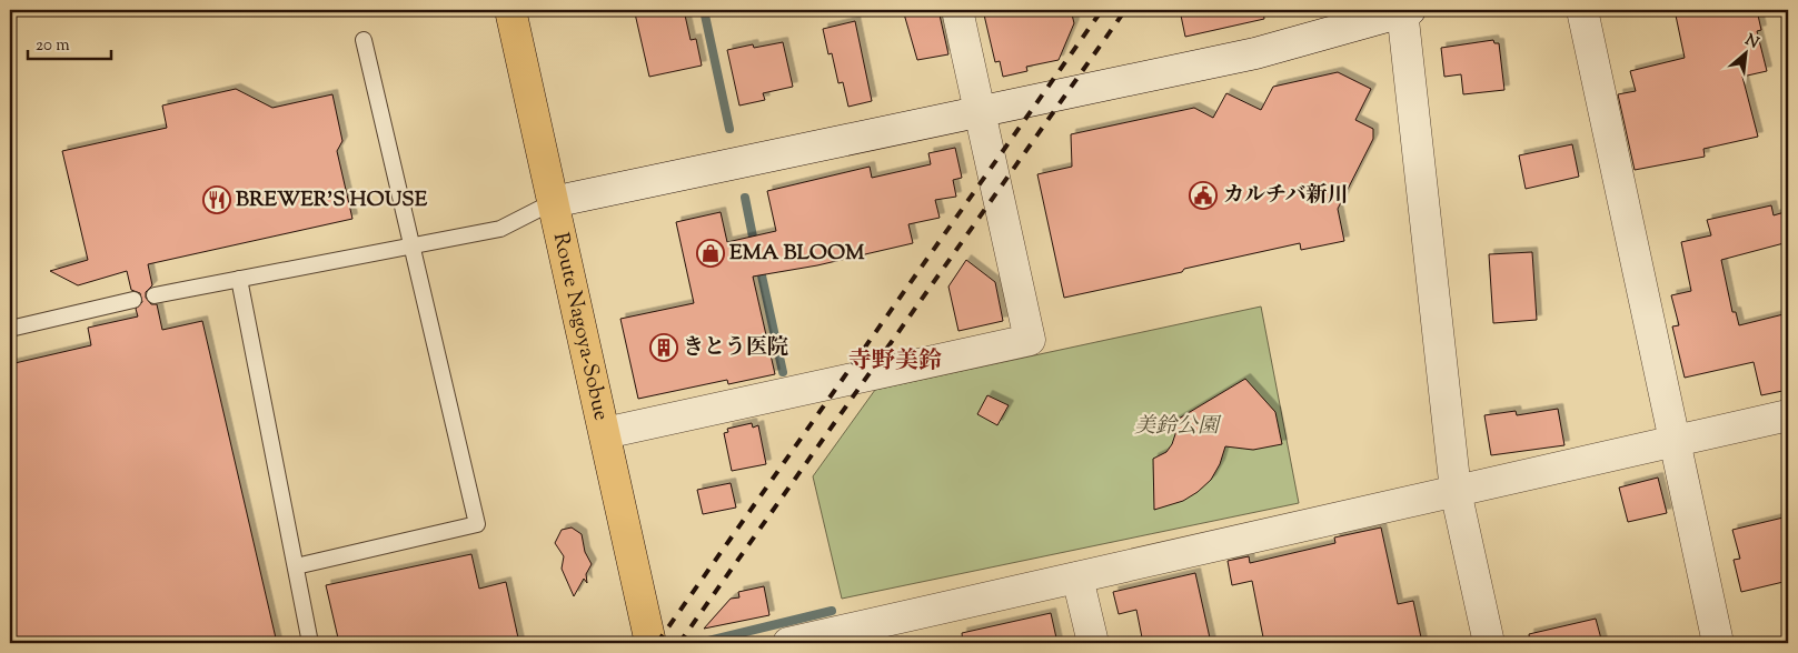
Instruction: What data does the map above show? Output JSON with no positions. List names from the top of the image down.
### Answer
{
  "streets": {
    "main road": ["Route Nagoya-Sobue"]
  },
  "districts": ["寺野美鈴"],
  "parks": ["美鈴公園"],
  "places": {
    "public building": ["カルチバ新川"],
    "restaurant": ["BREWER'S HOUSE"],
    "shop": ["EMA BLOOM"],
    "building": ["きとう医院"]
  },
  "scale_bar": "20 m",
  "north": "top right"
}
